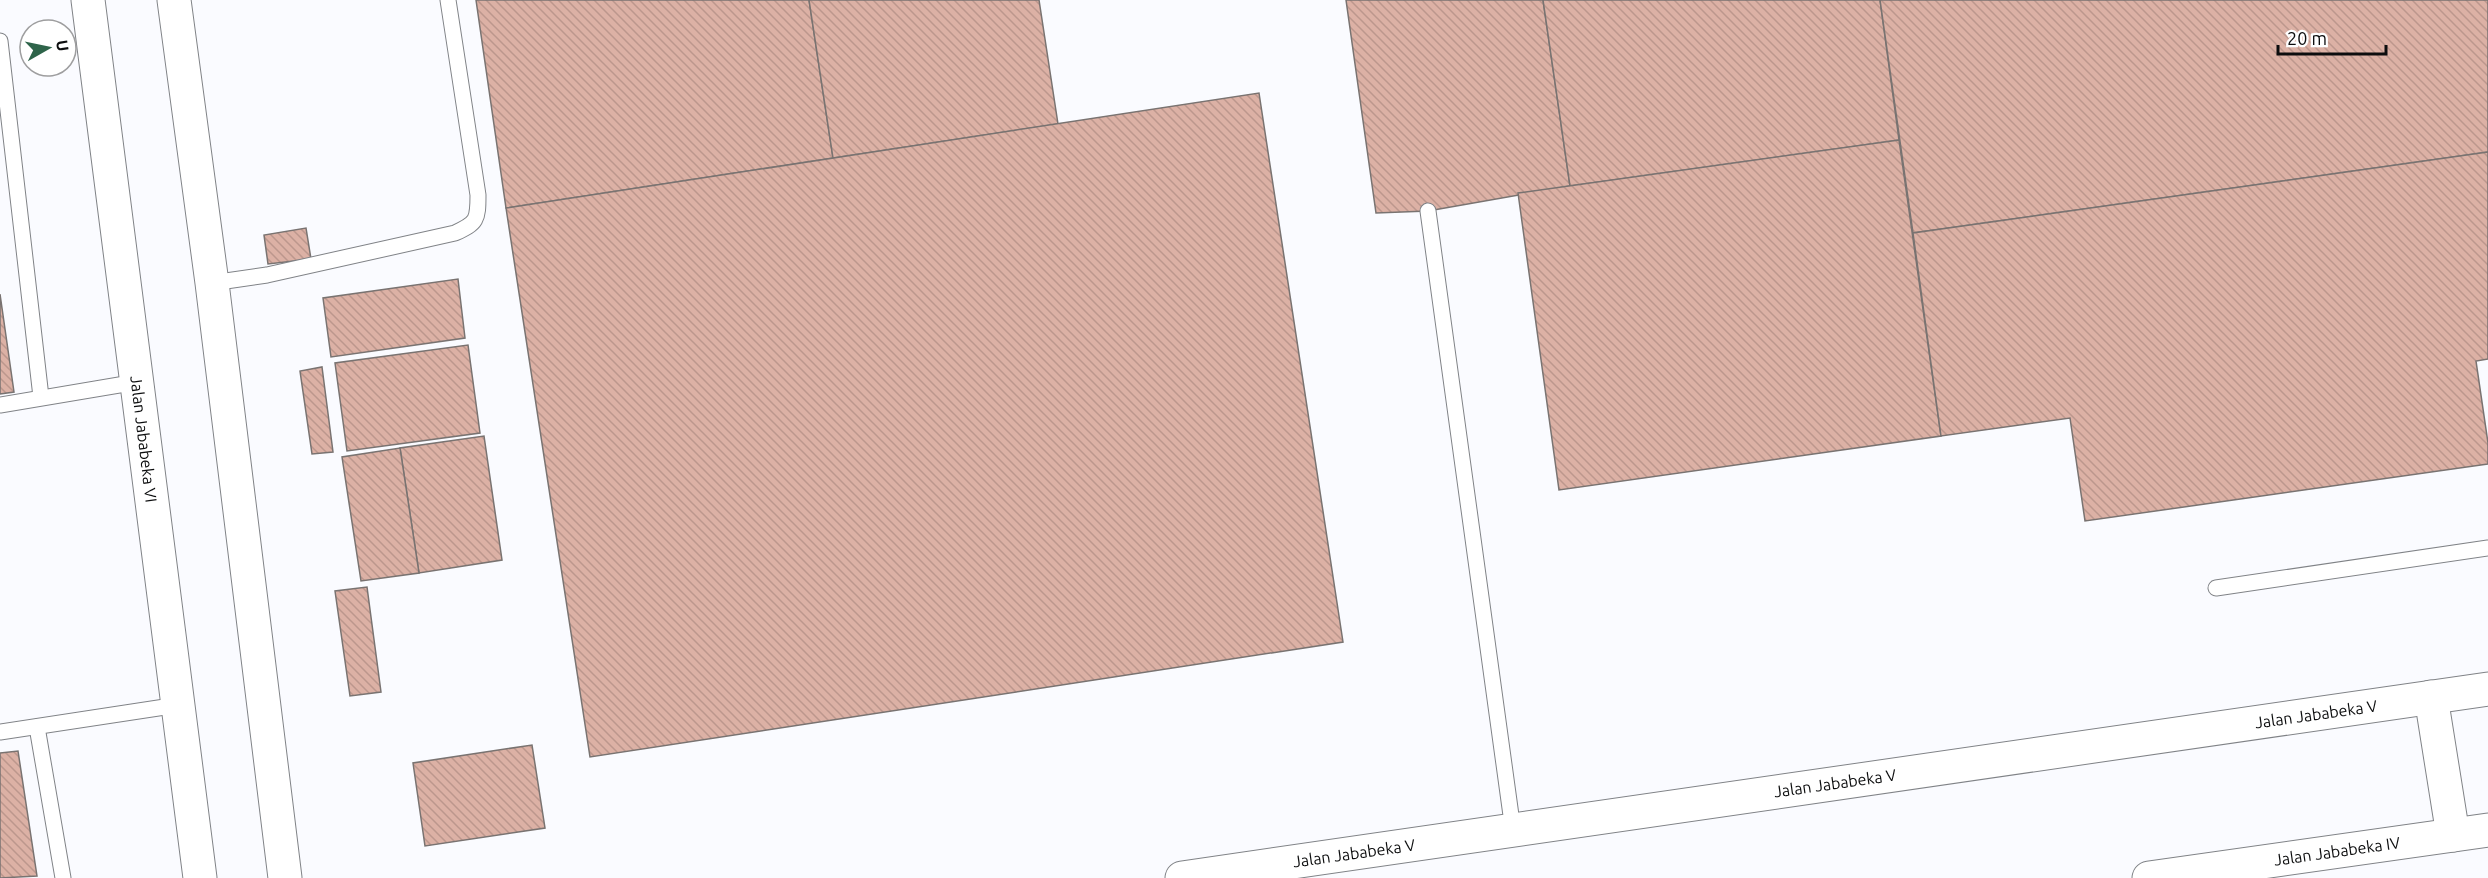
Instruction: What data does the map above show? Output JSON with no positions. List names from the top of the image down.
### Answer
{
  "streets": {
    "street": ["Jalan Jababeka VI", "Jalan Jababeka V", "Jalan Jababeka IV"]
  },
  "scale_bar": "20 m",
  "north": "right"
}
